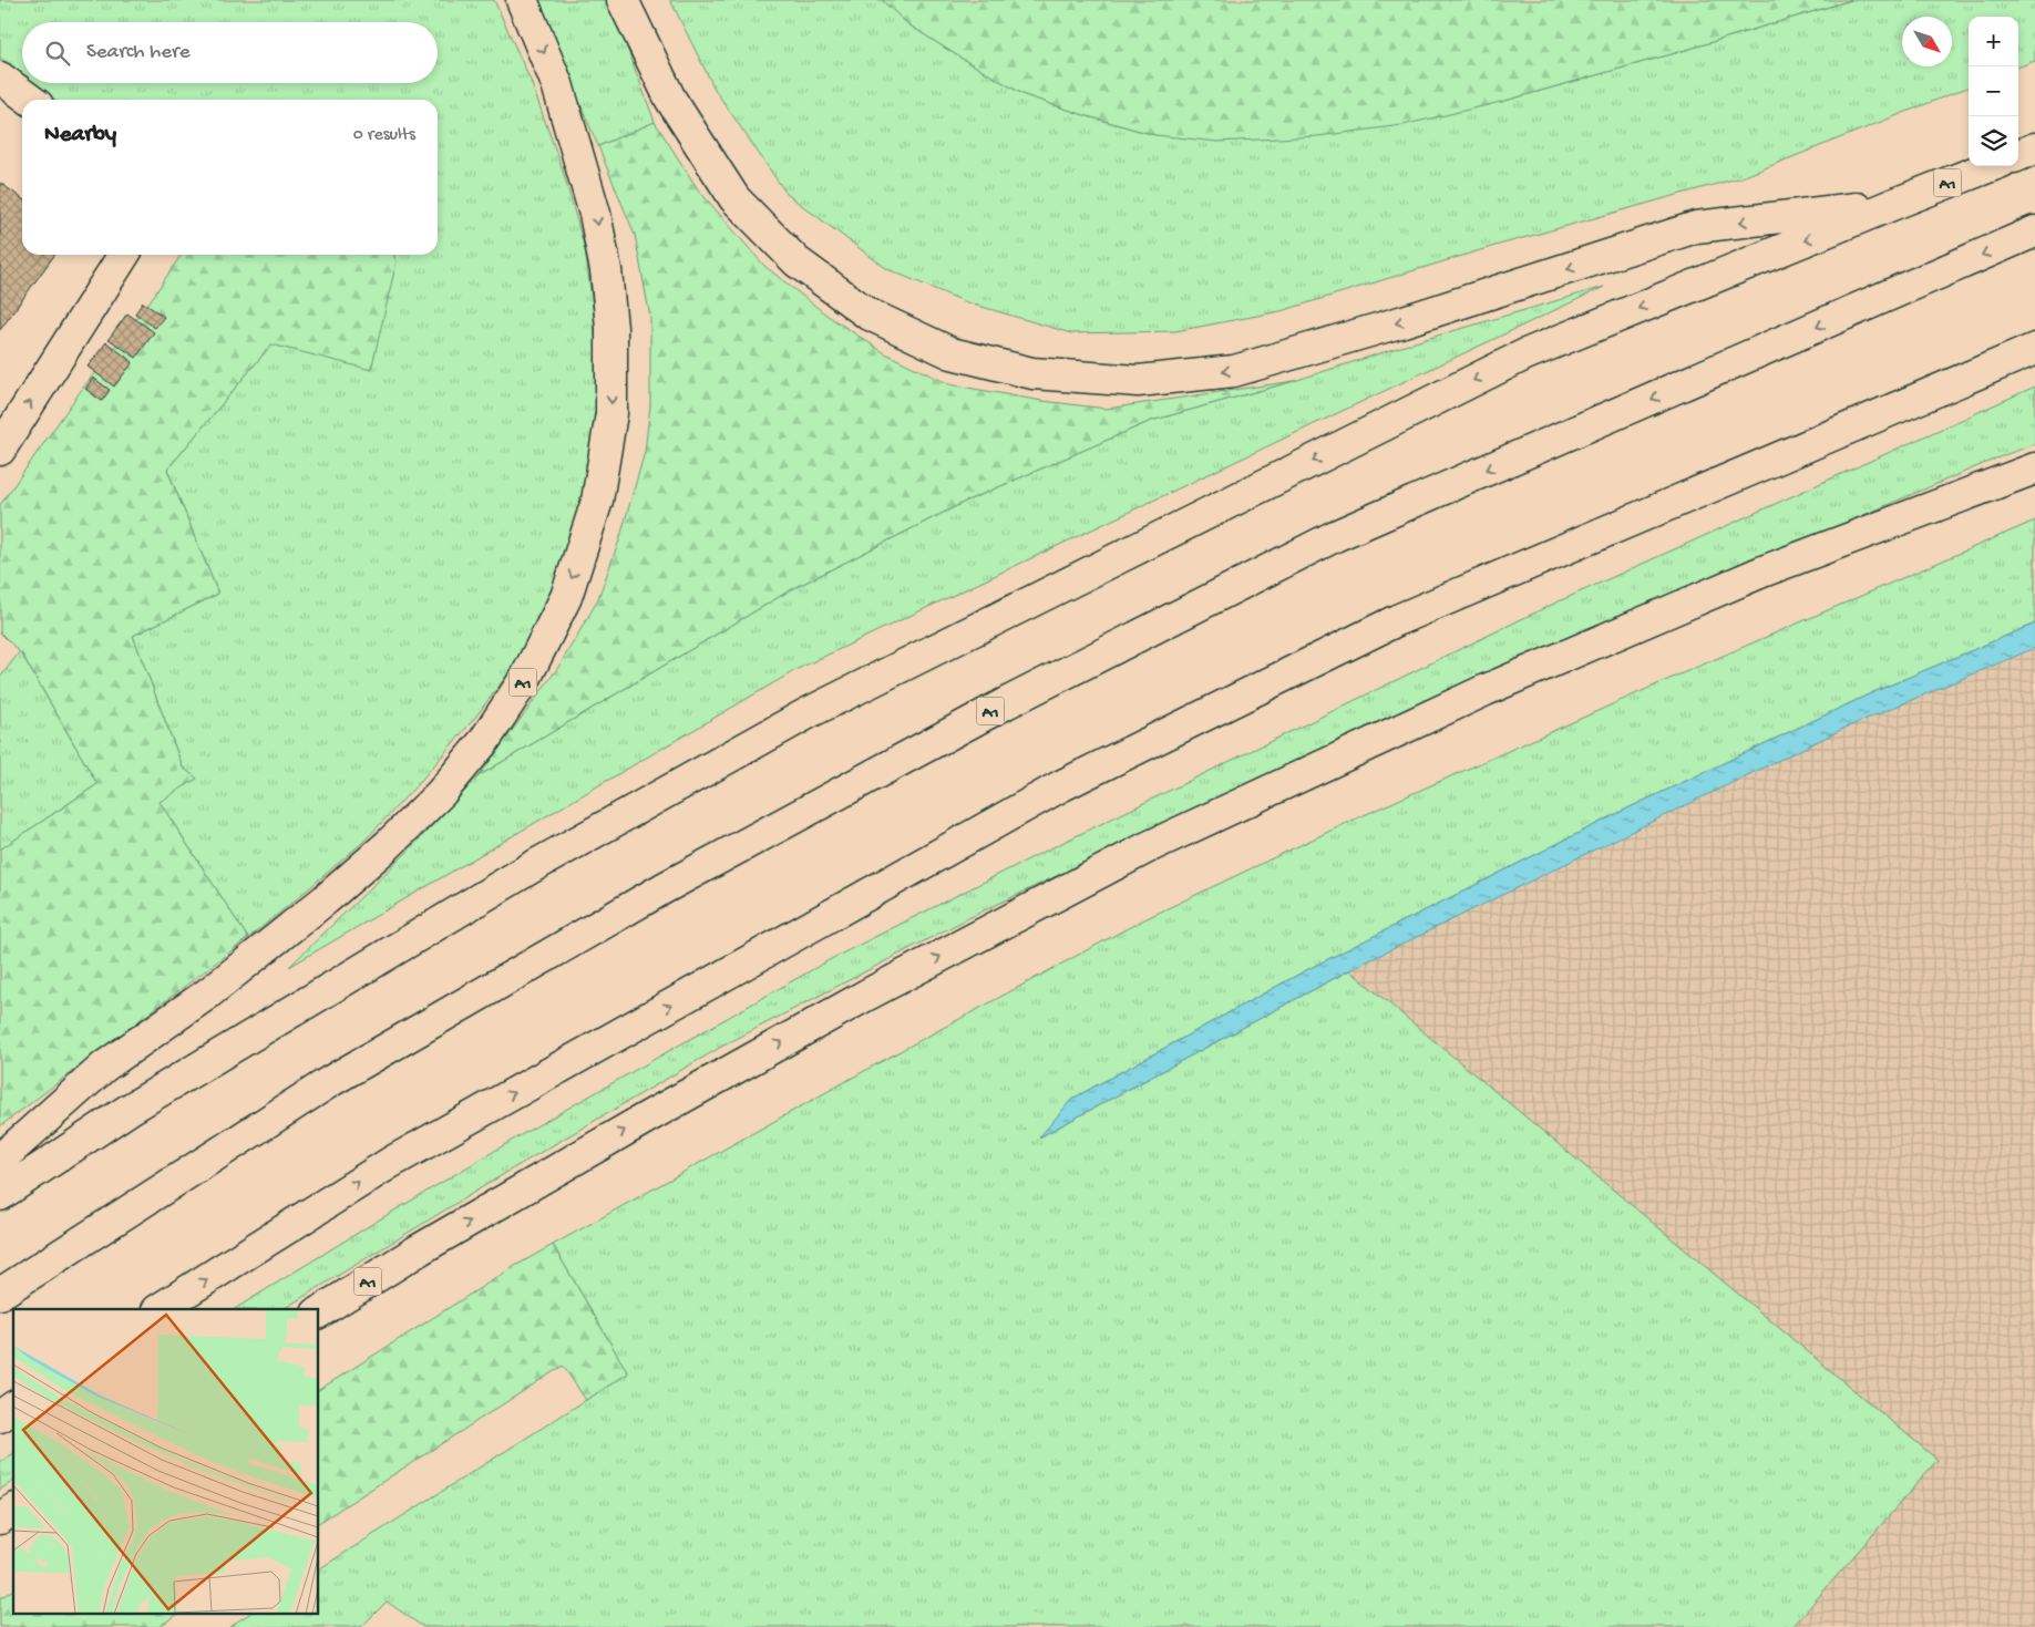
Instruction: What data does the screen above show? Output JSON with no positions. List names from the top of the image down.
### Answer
{
  "streets": {
    "main road": ["A1"]
  },
  "north": "bottom right",
  "page": {
    "map_buttons": ["+", "−"],
    "search": "Search here",
    "heading": ["Nearby", "0 results"]
  }
}
